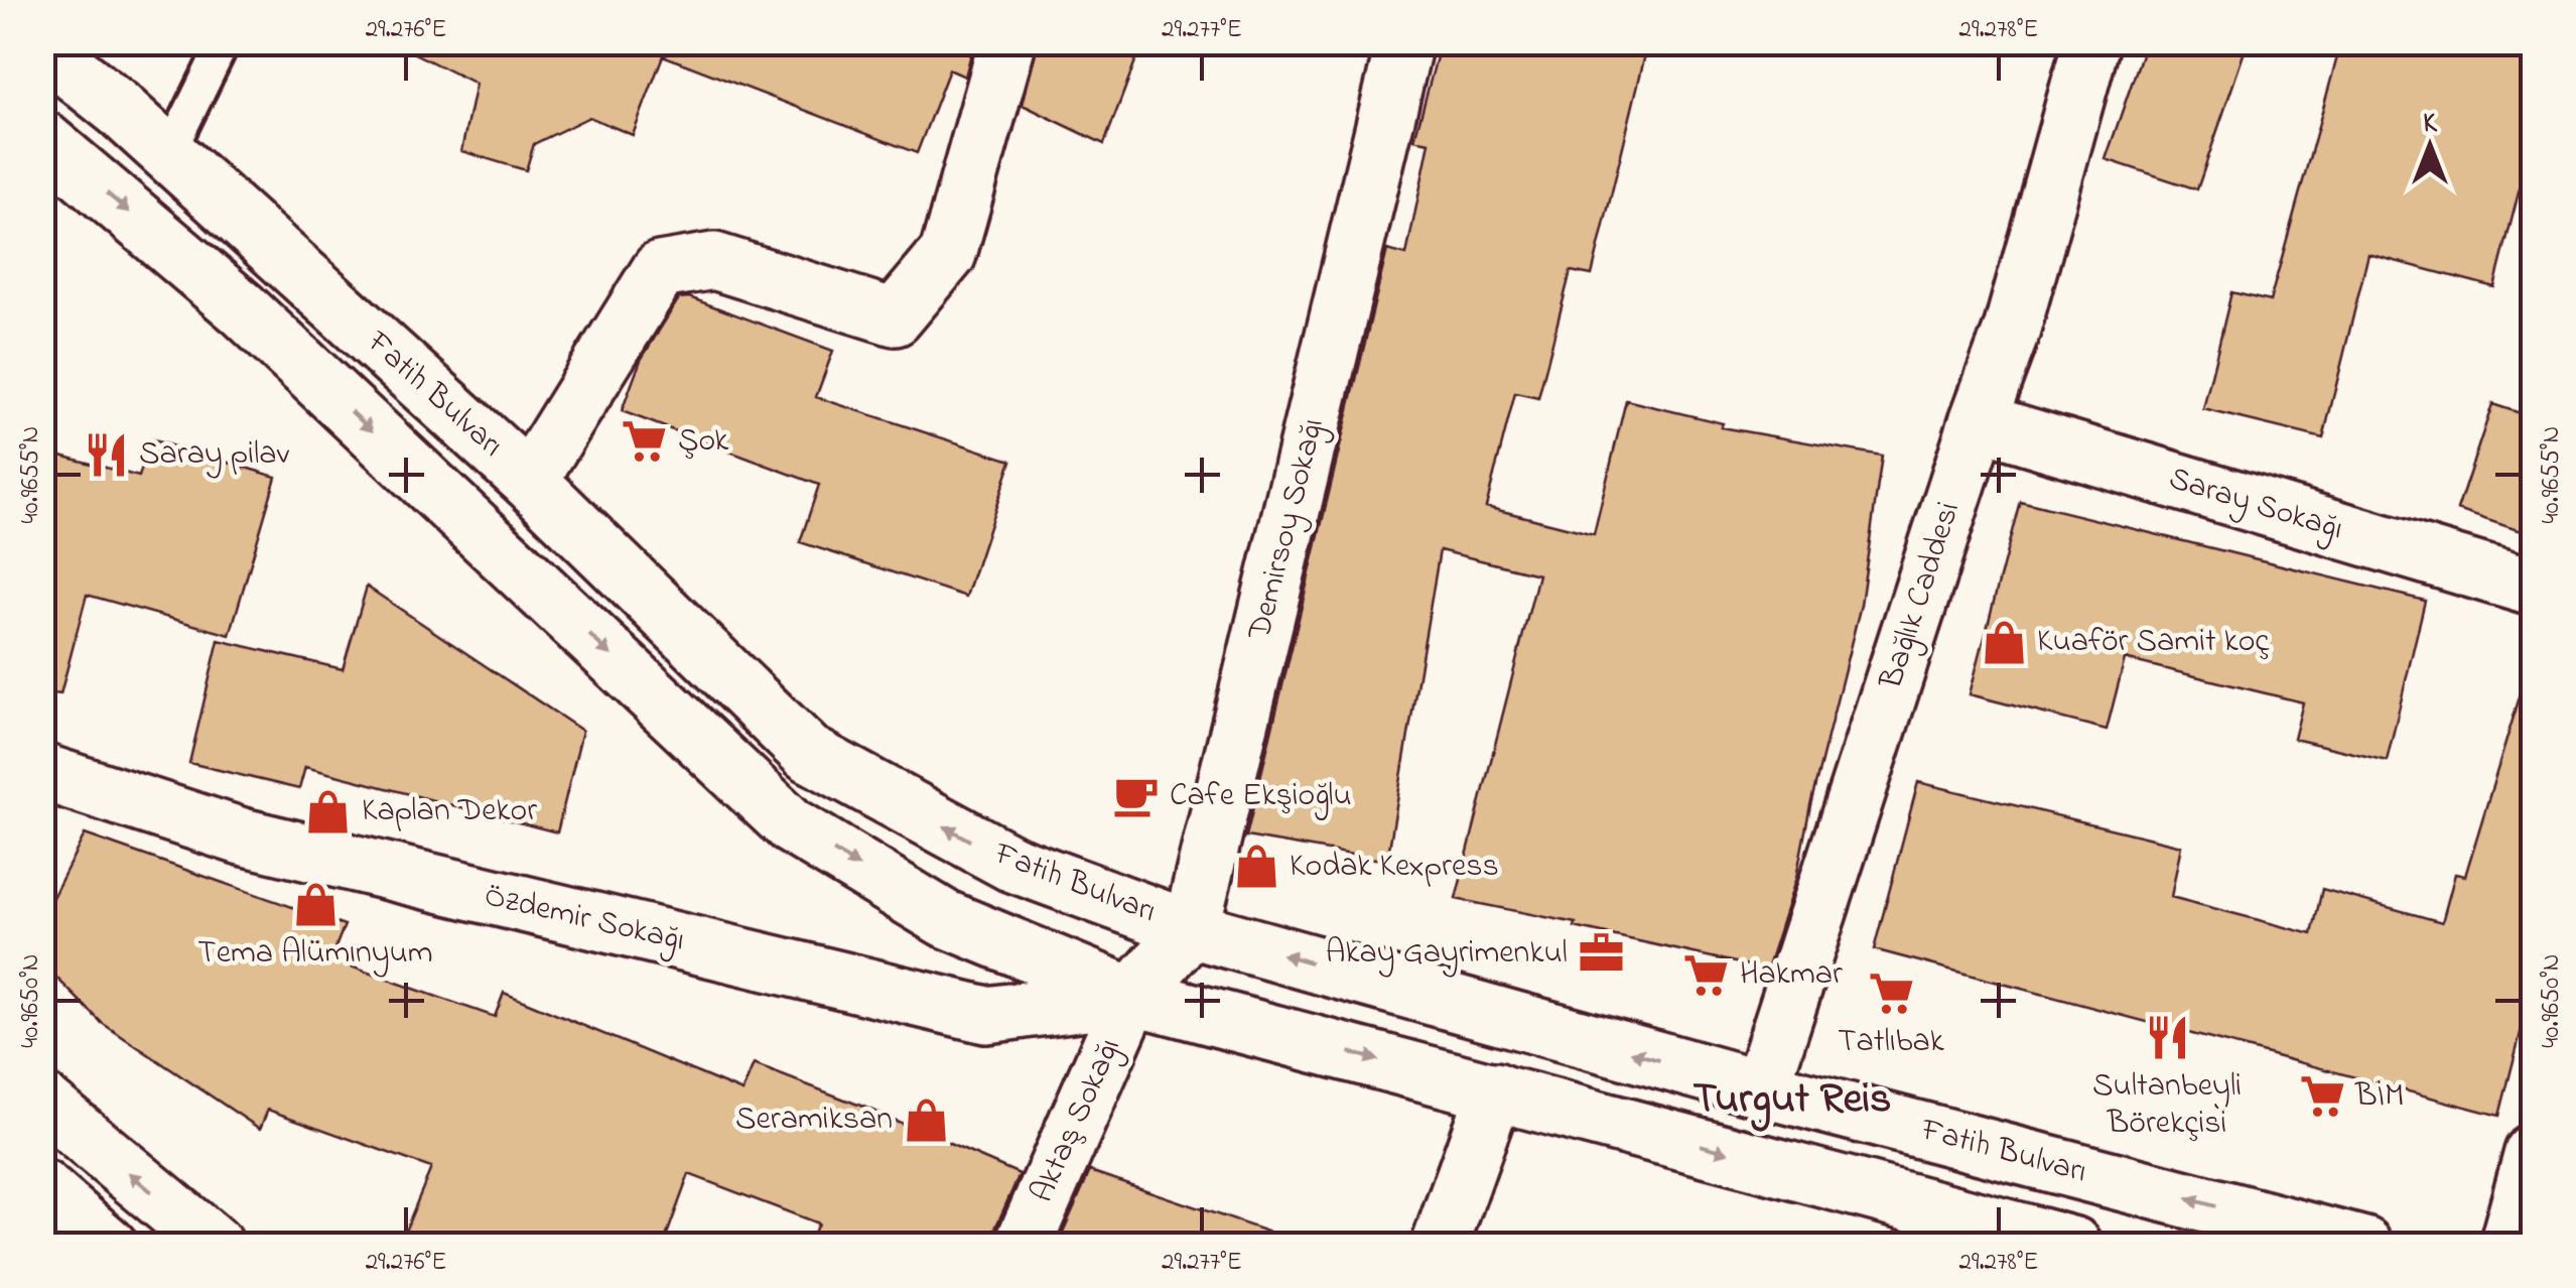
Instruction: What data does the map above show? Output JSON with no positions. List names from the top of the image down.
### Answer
{
  "streets": {
    "street": [
      "Fatih Bulvarı",
      "Saray Sokağı",
      "Demirsoy Sokağı",
      "Bağlık Caddesi",
      "Özdemir Sokağı",
      "Aktaş Sokağı"
    ]
  },
  "crossings": [
    ["Fatih Bulvarı", "Demirsoy Sokağı"],
    ["Fatih Bulvarı", "Bağlık Caddesi"],
    ["Fatih Bulvarı", "Özdemir Sokağı"],
    ["Fatih Bulvarı", "Aktaş Sokağı"],
    ["Saray Sokağı", "Bağlık Caddesi"],
    ["Demirsoy Sokağı", "Özdemir Sokağı"],
    ["Demirsoy Sokağı", "Aktaş Sokağı"],
    ["Özdemir Sokağı", "Aktaş Sokağı"]
  ],
  "districts": ["Turgut Reis"],
  "places": {
    "supermarket": [
      "Şok",
      "Hakmar",
      "Tatlıbak",
      "BİM"
    ],
    "restaurant": ["Saray pilav", "Sultanbeyli Börekçisi"],
    "shop": [
      "Kuaför Samit koç",
      "Kaplan Dekor",
      "Kodak Kexpress",
      "Tema Alümınyum",
      "Seramiksan"
    ],
    "cafe": ["Cafe Ekşioğlu"],
    "office": ["Akay Gayrimenkul"]
  },
  "north": "top",
  "coordinates": [
    "29.276°E",
    "29.277°E",
    "29.278°E",
    "40.9655°N",
    "40.9650°N"
  ]
}
